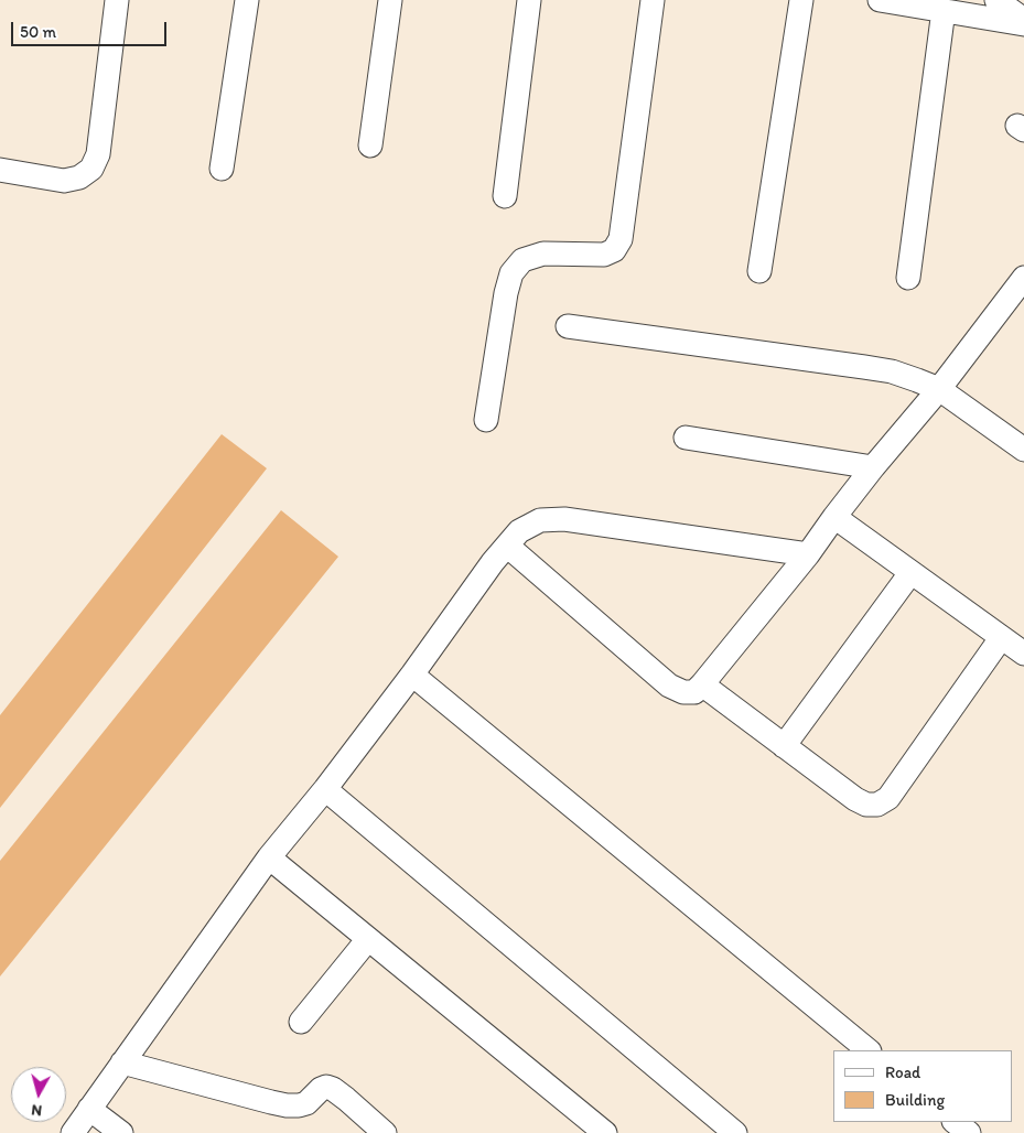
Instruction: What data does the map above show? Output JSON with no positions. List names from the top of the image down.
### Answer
{
  "legend": ["Road", "Building"],
  "scale_bar": "50 m",
  "north": "bottom"
}
